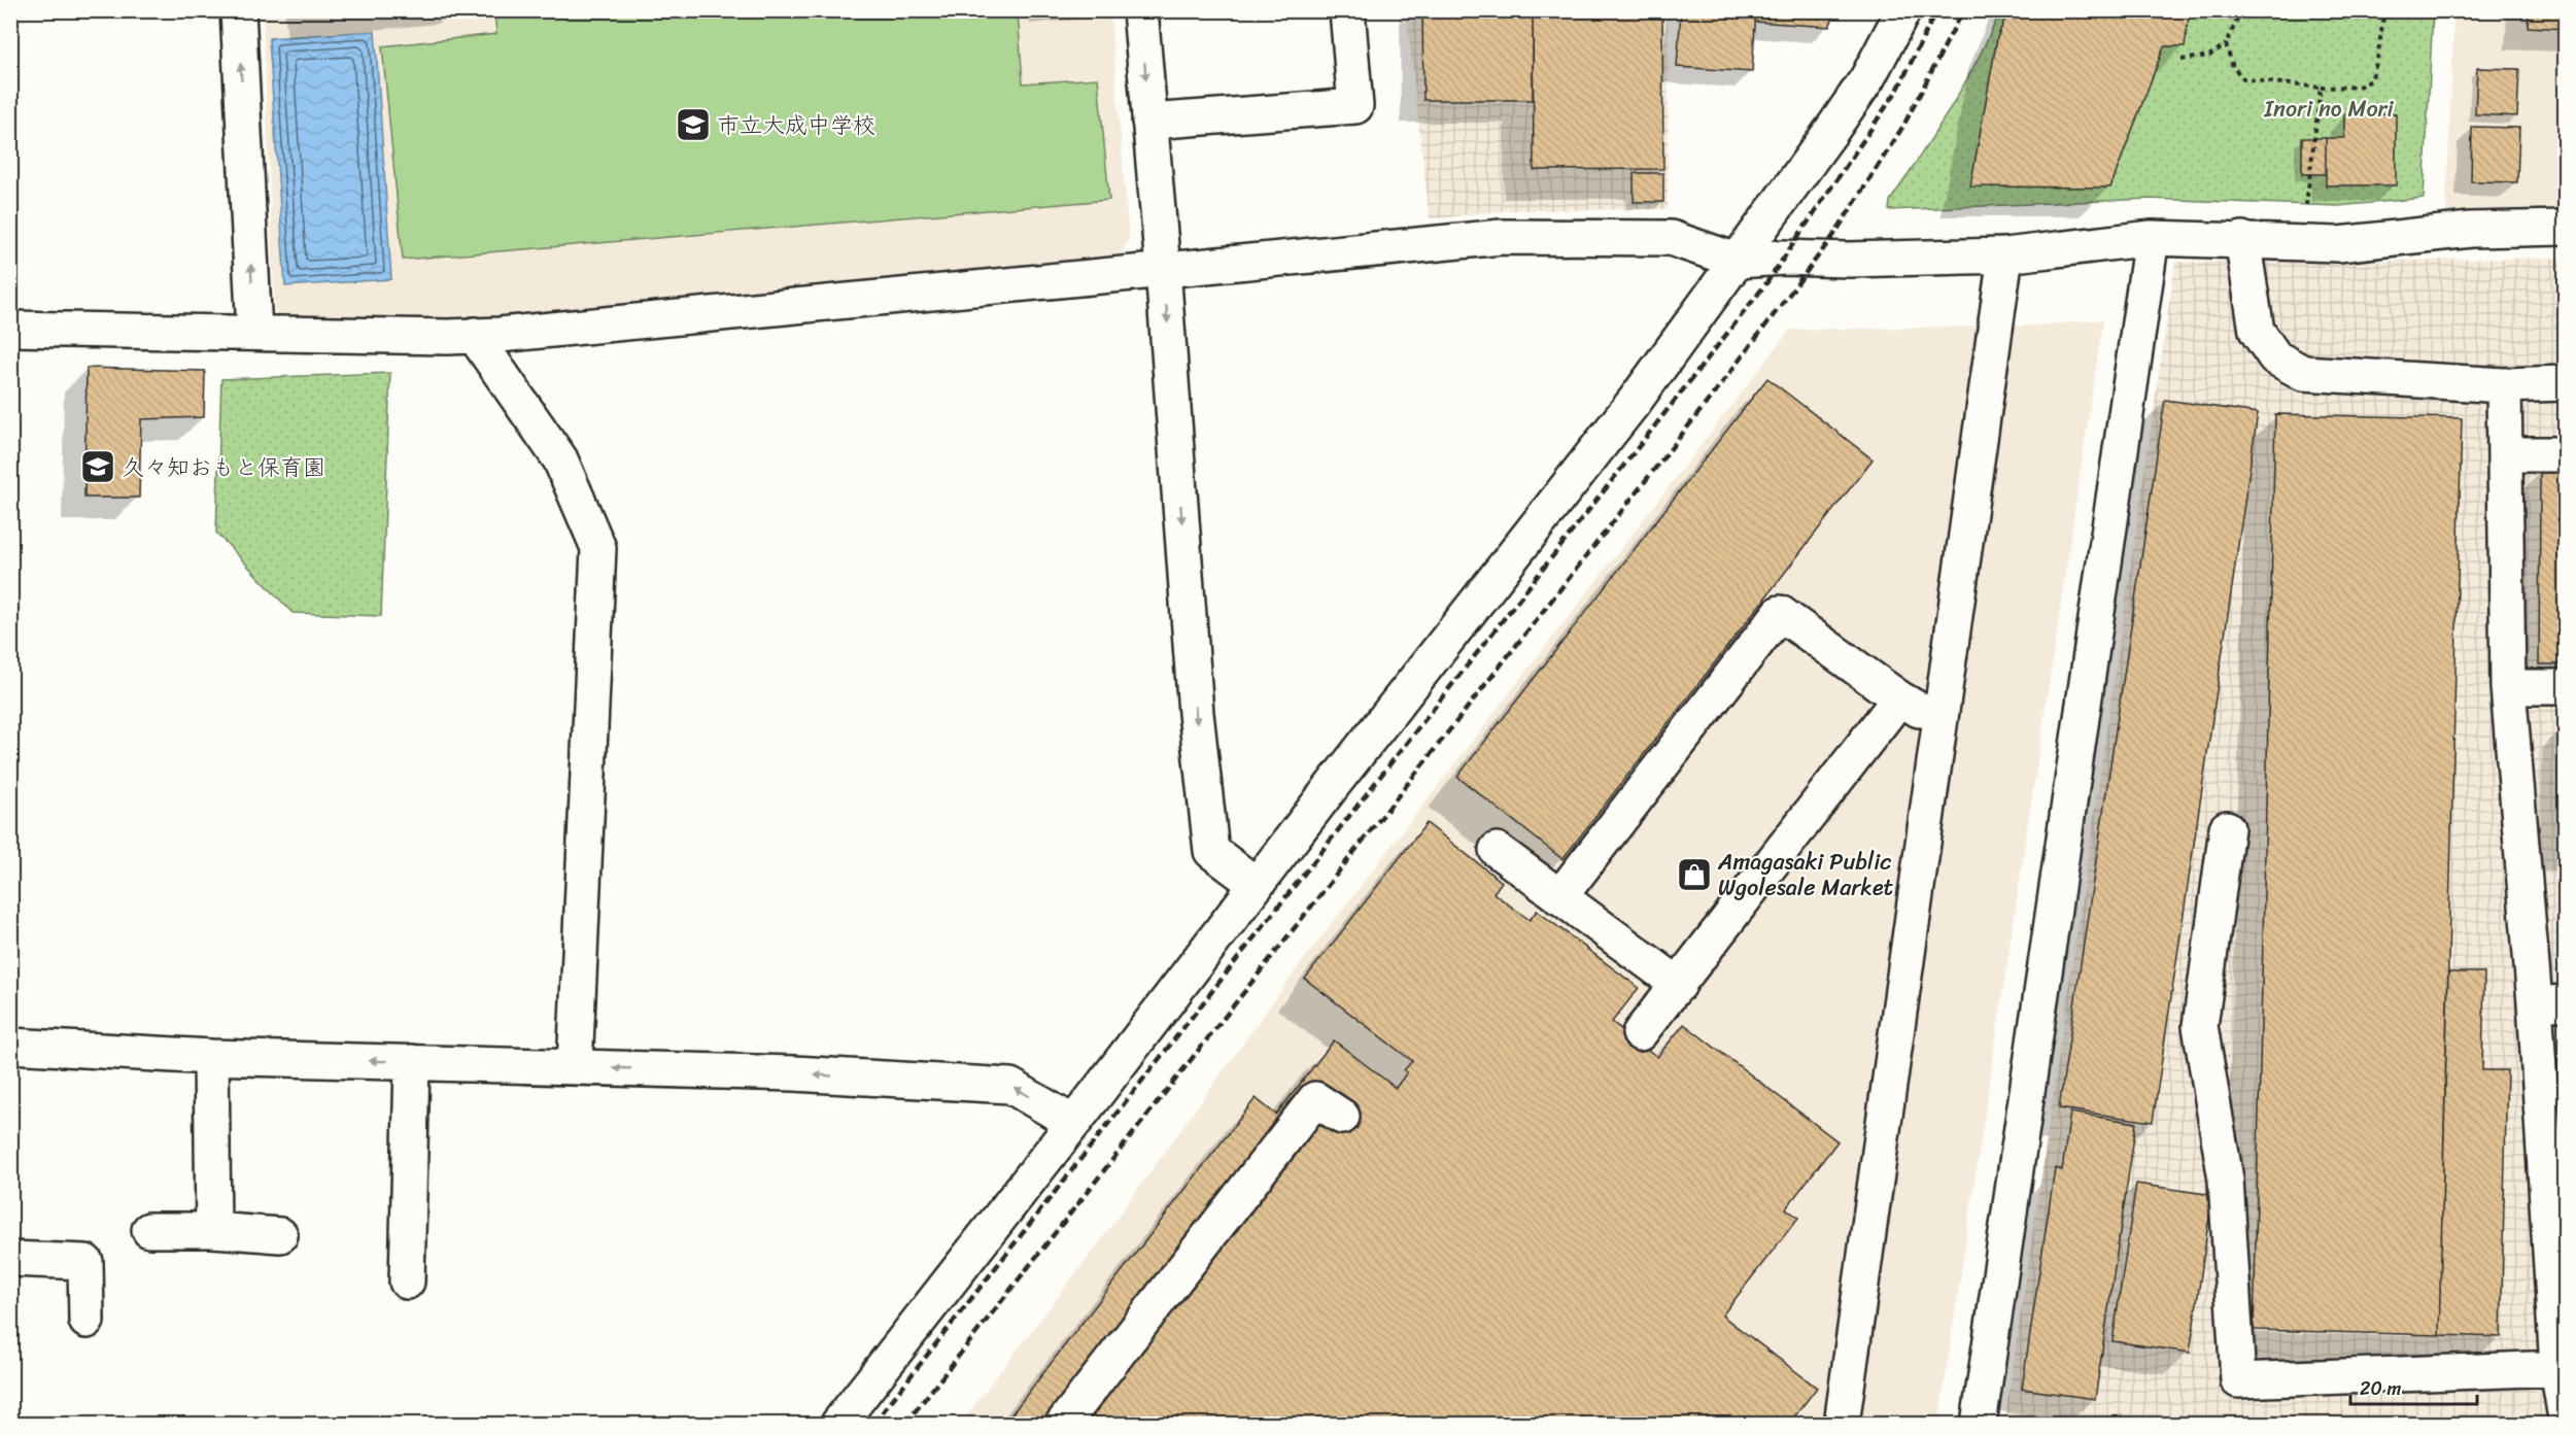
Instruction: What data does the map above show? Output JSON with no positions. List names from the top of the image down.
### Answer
{
  "parks": ["Inori no Mori"],
  "places": {
    "school or university": ["市立大成中学校", "久々知おもと保育園"],
    "shop": ["Amagasaki Public Wgolesale Market"]
  },
  "scale_bar": "20 m"
}
